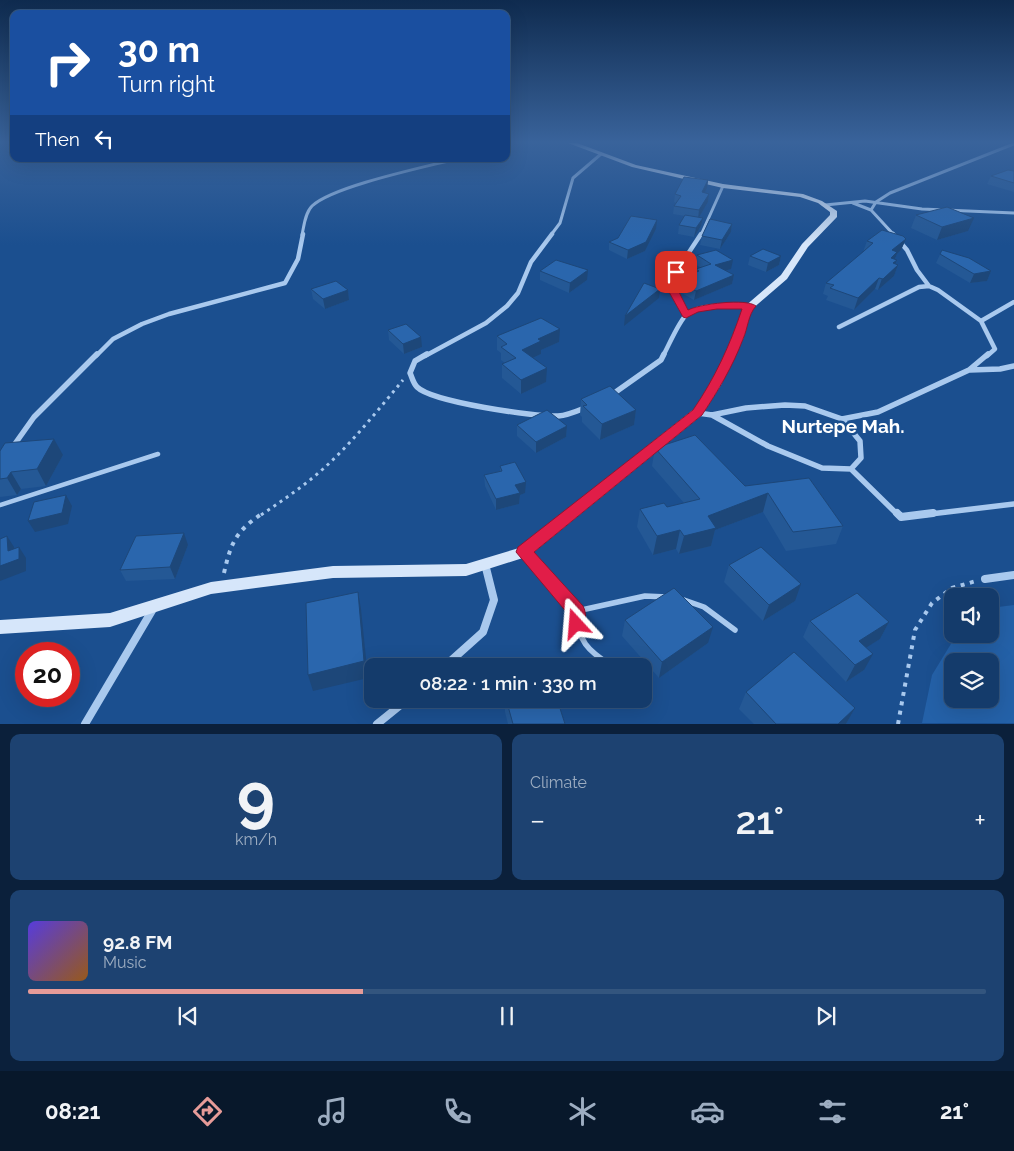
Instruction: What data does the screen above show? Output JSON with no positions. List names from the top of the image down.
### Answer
{
  "districts": ["Nurtepe Mah."],
  "page": {
    "turn": ["30 m", "Turn right"],
    "then": "Then",
    "limit": "20",
    "trip": "08:22 · 1 min · 330 m",
    "tile": [
      ["9", "km/h"],
      "Climate"
    ],
    "heat": ["−", "21°", "+"],
    "song": ["92.8 FM", "Music"],
    "tabs": ["08:21", "21°"]
  }
}
